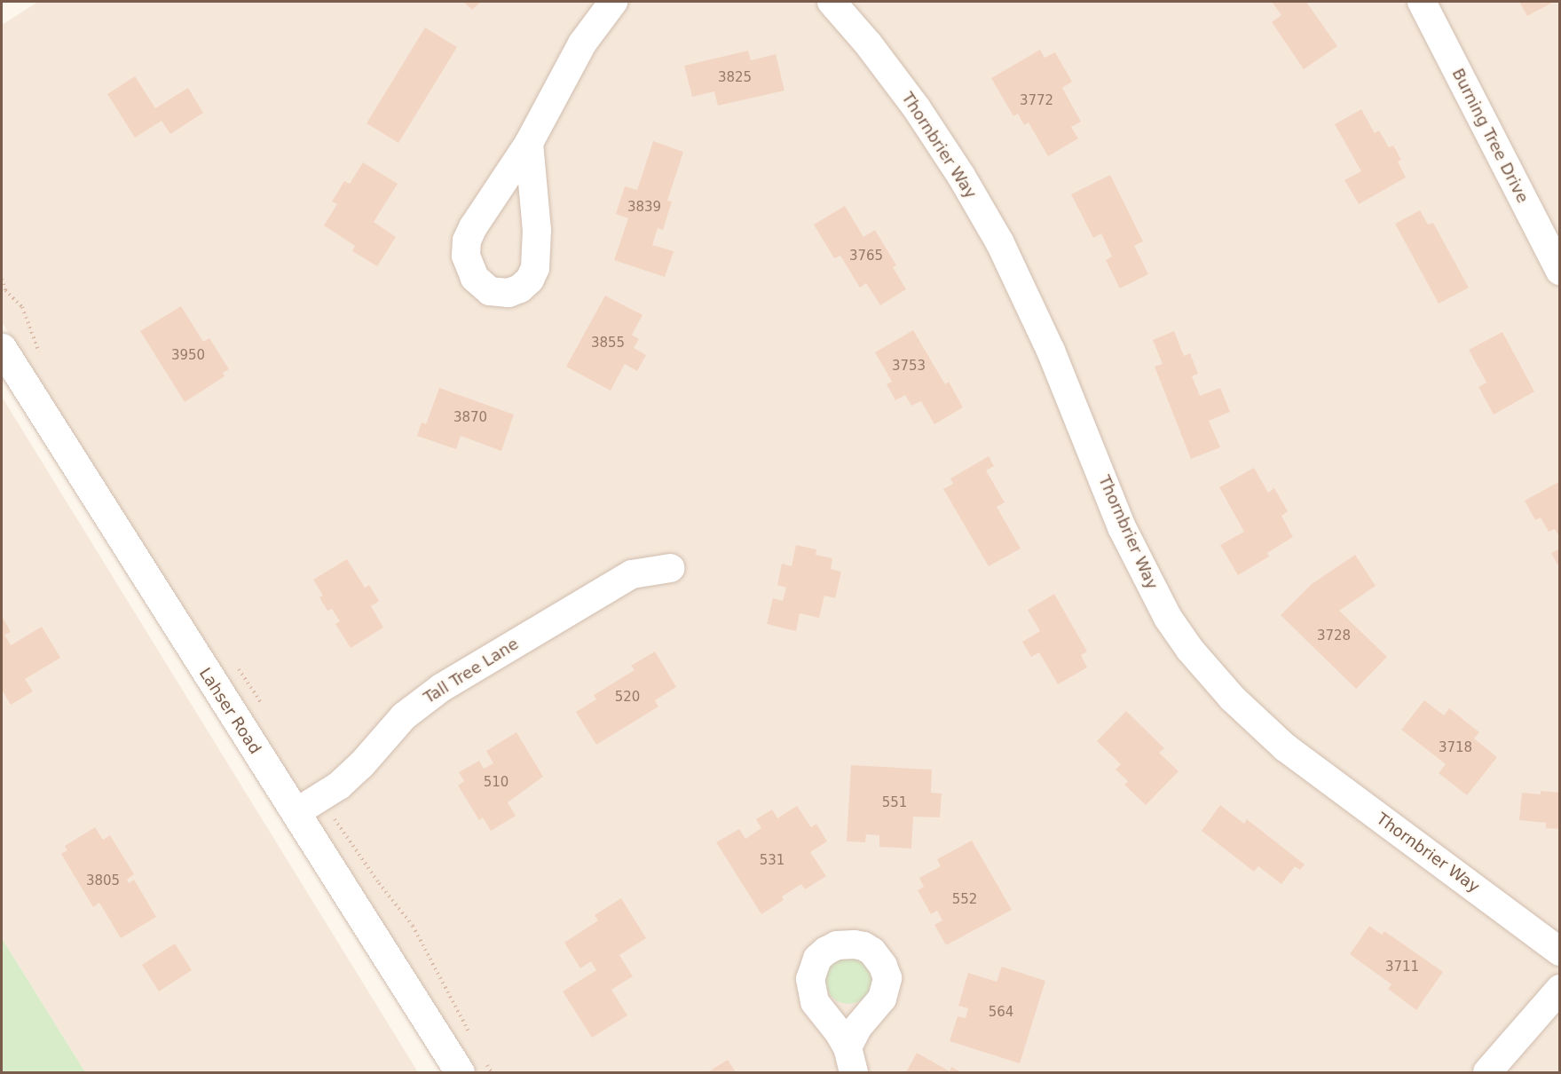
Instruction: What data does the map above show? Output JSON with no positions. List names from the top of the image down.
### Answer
{
  "streets": {
    "street": [
      "Burning Tree Drive",
      "Thornbrier Way",
      "Tall Tree Lane",
      "Lahser Road"
    ]
  },
  "crossings": [
    ["Tall Tree Lane", "Lahser Road"]
  ],
  "house_numbers": [
    "3825",
    "3772",
    "3839",
    "3765",
    "3855",
    "3950",
    "3753",
    "3870",
    "3728",
    "520",
    "3718",
    "510",
    "551",
    "531",
    "3805",
    "552",
    "3711",
    "564"
  ]
}
